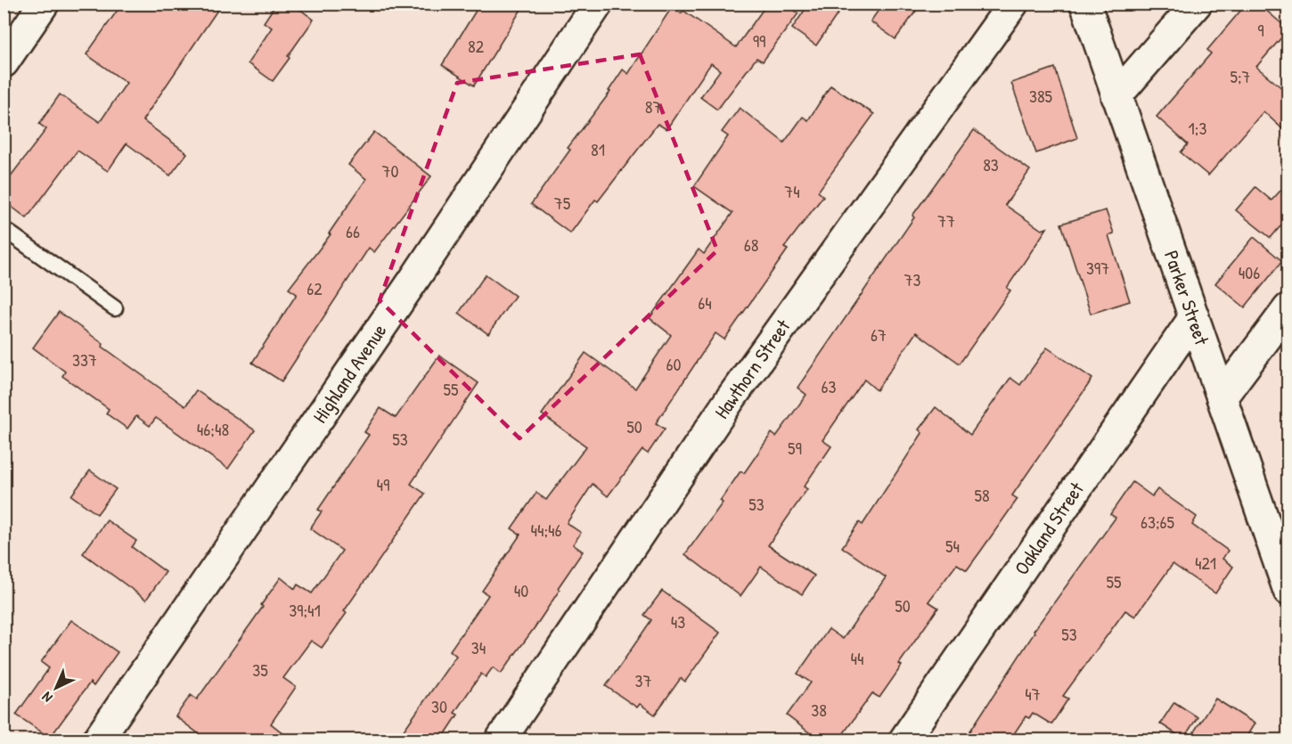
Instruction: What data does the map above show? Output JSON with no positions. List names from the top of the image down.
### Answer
{
  "streets": {
    "street": [
      "Parker Street",
      "Hawthorn Street",
      "Highland Avenue",
      "Oakland Street"
    ]
  },
  "crossings": [
    ["Parker Street", "Oakland Street"]
  ],
  "house_numbers": [
    "9",
    "99",
    "82",
    "5;7",
    "385",
    "87",
    "1;3",
    "81",
    "83",
    "70",
    "74",
    "75",
    "77",
    "66",
    "68",
    "397",
    "406",
    "73",
    "62",
    "64",
    "67",
    "337",
    "60",
    "63",
    "55",
    "50",
    "46;48",
    "53",
    "59",
    "49",
    "58",
    "53",
    "63;65",
    "44;46",
    "54",
    "421",
    "55",
    "40",
    "50",
    "39;41",
    "43",
    "53",
    "34",
    "44",
    "35",
    "37",
    "47",
    "30",
    "38"
  ],
  "north": "bottom left"
}
